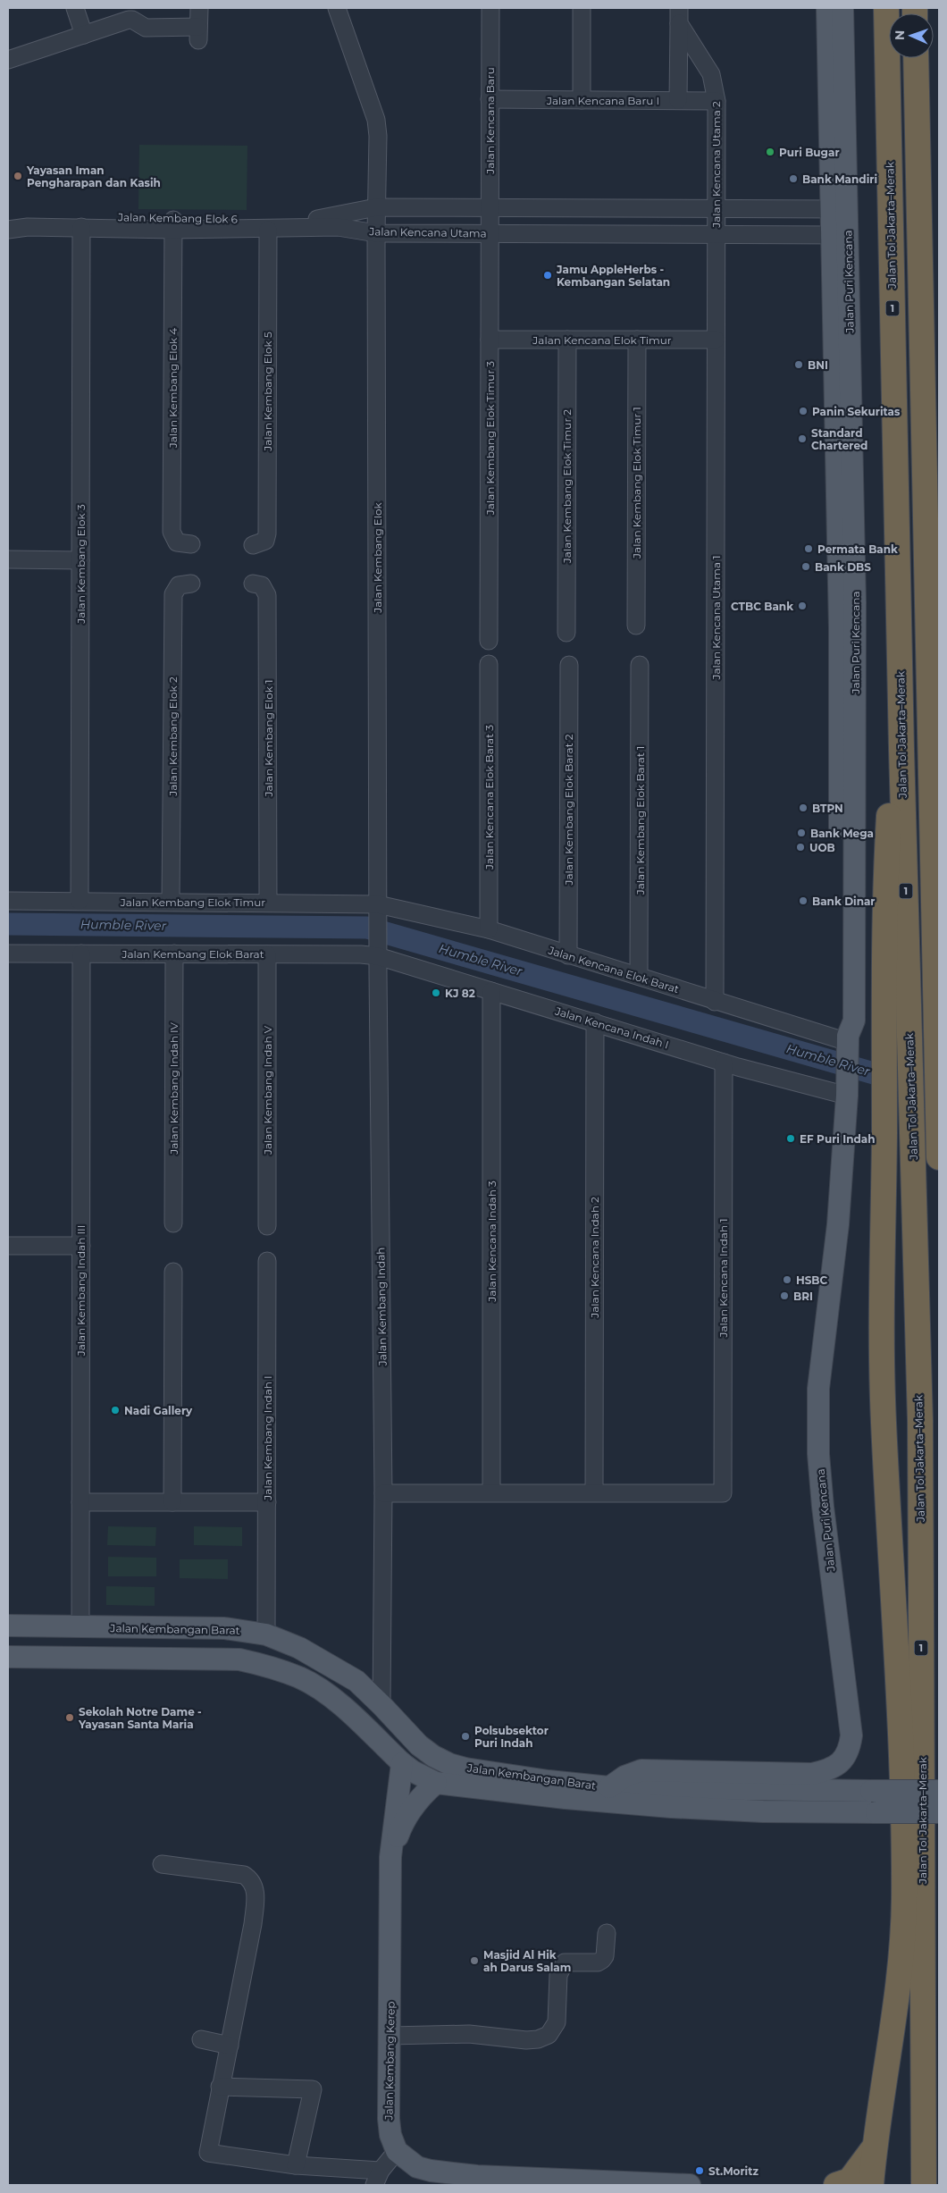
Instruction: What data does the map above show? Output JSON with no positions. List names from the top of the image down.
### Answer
{
  "streets": {
    "highway": ["Jalan Tol Jakarta–Merak", "1"],
    "main road": ["Jalan Puri Kencana", "Jalan Kembangan Barat", "Jalan Kembang Kerep"],
    "street": [
      "Jalan Kencana Baru I",
      "Jalan Kencana Baru",
      "Jalan Kencana Utama 2",
      "Jalan Kembang Elok 6",
      "Jalan Kencana Utama",
      "Jalan Kencana Elok Timur",
      "Jalan Kembang Elok 4",
      "Jalan Kembang Elok 5",
      "Jalan Kembang Elok Timur 3",
      "Jalan Kembang Elok Timur 1",
      "Jalan Kembang Elok Timur 2",
      "Jalan Kembang Elok",
      "Jalan Kembang Elok 3",
      "Jalan Kencana Utama 1",
      "Jalan Kembang Elok 2",
      "Jalan Kembang Elok 1",
      "Jalan Kencana Elok Barat 3",
      "Jalan Kembang Elok Barat 2",
      "Jalan Kembang Elok Barat 1",
      "Jalan Kembang Elok Timur",
      "Jalan Kembang Elok Barat",
      "Jalan Kencana Elok Barat",
      "Jalan Kencana Indah I",
      "Jalan Kembang Indah IV",
      "Jalan Kembang Indah V",
      "Jalan Kencana Indah 3",
      "Jalan Kencana Indah 2",
      "Jalan Kencana Indah 1",
      "Jalan Kembang Indah III",
      "Jalan Kembang Indah",
      "Jalan Kembang Indah I"
    ]
  },
  "crossings": [
    ["Jalan Kencana Baru I", "Jalan Kencana Baru"],
    ["Jalan Kencana Baru I", "Jalan Kencana Utama 2"],
    ["Jalan Kencana Baru", "Jalan Kencana Utama"],
    ["Jalan Kencana Baru", "Jalan Kembang Elok Timur 3"],
    ["Jalan Kencana Utama 2", "Jalan Kencana Utama"],
    ["Jalan Kencana Utama 2", "Jalan Kencana Utama 1"],
    ["Jalan Kembang Elok 6", "Jalan Kencana Utama"],
    ["Jalan Kembang Elok 6", "Jalan Kembang Elok 4"],
    ["Jalan Kembang Elok 6", "Jalan Kembang Elok 5"],
    ["Jalan Kencana Utama", "Jalan Puri Kencana"],
    ["Jalan Kencana Utama", "Jalan Kembang Elok 5"],
    ["Jalan Kencana Utama", "Jalan Kembang Elok Timur 3"],
    ["Jalan Kencana Utama", "Jalan Kembang Elok"],
    ["Jalan Kencana Utama", "Jalan Kencana Utama 1"],
    ["Jalan Puri Kencana", "Jalan Kencana Elok Barat"],
    ["Jalan Puri Kencana", "Jalan Kencana Indah I"],
    ["Jalan Puri Kencana", "Jalan Kembangan Barat"],
    ["Jalan Kencana Elok Timur", "Jalan Kembang Elok Timur 3"],
    ["Jalan Kencana Elok Timur", "Jalan Kembang Elok Timur 1"],
    ["Jalan Kencana Elok Timur", "Jalan Kembang Elok Timur 2"],
    ["Jalan Kencana Elok Timur", "Jalan Kencana Utama 1"],
    ["Jalan Kembang Elok", "Jalan Kembang Elok Timur"],
    ["Jalan Kembang Elok", "Jalan Kencana Elok Barat"],
    ["Jalan Kembang Elok", "Jalan Kembang Indah"],
    ["Jalan Kembang Elok 3", "Jalan Kembang Elok Timur"],
    ["Jalan Kencana Utama 1", "Jalan Kencana Elok Barat"],
    ["Jalan Kembang Elok 2", "Jalan Kembang Elok Timur"],
    ["Jalan Kembang Elok 1", "Jalan Kembang Elok Timur"],
    ["Jalan Kencana Elok Barat 3", "Jalan Kencana Elok Barat"],
    ["Jalan Kembang Elok Barat 2", "Jalan Kencana Elok Barat"],
    ["Jalan Kembang Elok Barat 1", "Jalan Kencana Elok Barat"],
    ["Jalan Kembang Elok Timur", "Jalan Kencana Elok Barat"],
    ["Jalan Kembang Elok Timur", "Jalan Kembang Indah"],
    ["Jalan Kembang Elok Barat", "Jalan Kencana Indah I"],
    ["Jalan Kembang Elok Barat", "Jalan Kembang Indah IV"],
    ["Jalan Kembang Elok Barat", "Jalan Kembang Indah V"],
    ["Jalan Kembang Elok Barat", "Jalan Kembang Indah III"],
    ["Jalan Kembang Elok Barat", "Jalan Kembang Indah"],
    ["Jalan Kencana Elok Barat", "Jalan Kembang Indah"],
    ["Jalan Kencana Indah I", "Jalan Kencana Indah 3"],
    ["Jalan Kencana Indah I", "Jalan Kencana Indah 2"],
    ["Jalan Kencana Indah I", "Jalan Kencana Indah 1"],
    ["Jalan Kencana Indah I", "Jalan Kembang Indah"],
    ["Jalan Kencana Indah 2", "Jalan Kencana Indah 1"],
    ["Jalan Kembang Indah III", "Jalan Kembangan Barat"],
    ["Jalan Kembang Indah", "Jalan Kembangan Barat"],
    ["Jalan Kembang Indah I", "Jalan Kembangan Barat"],
    ["Jalan Kembangan Barat", "Jalan Kembang Kerep"]
  ],
  "water": ["Humble River"],
  "places": [
    "Puri Bugar",
    "Yayasan Iman Pengharapan dan Kasih",
    "Bank Mandiri",
    "Jamu AppleHerbs - Kembangan Selatan",
    "BNI",
    "Panin Sekuritas",
    "Standard Chartered",
    "Permata Bank",
    "Bank DBS",
    "CTBC Bank",
    "BTPN",
    "Bank Mega",
    "UOB",
    "Bank Dinar",
    "KJ 82",
    "EF Puri Indah",
    "HSBC",
    "BRI",
    "Nadi Gallery",
    "Sekolah Notre Dame - Yayasan Santa Maria",
    "Polsubsektor Puri Indah",
    "Masjid Al Hik ah Darus Salam",
    "St.Moritz"
  ],
  "north": "left"
}
